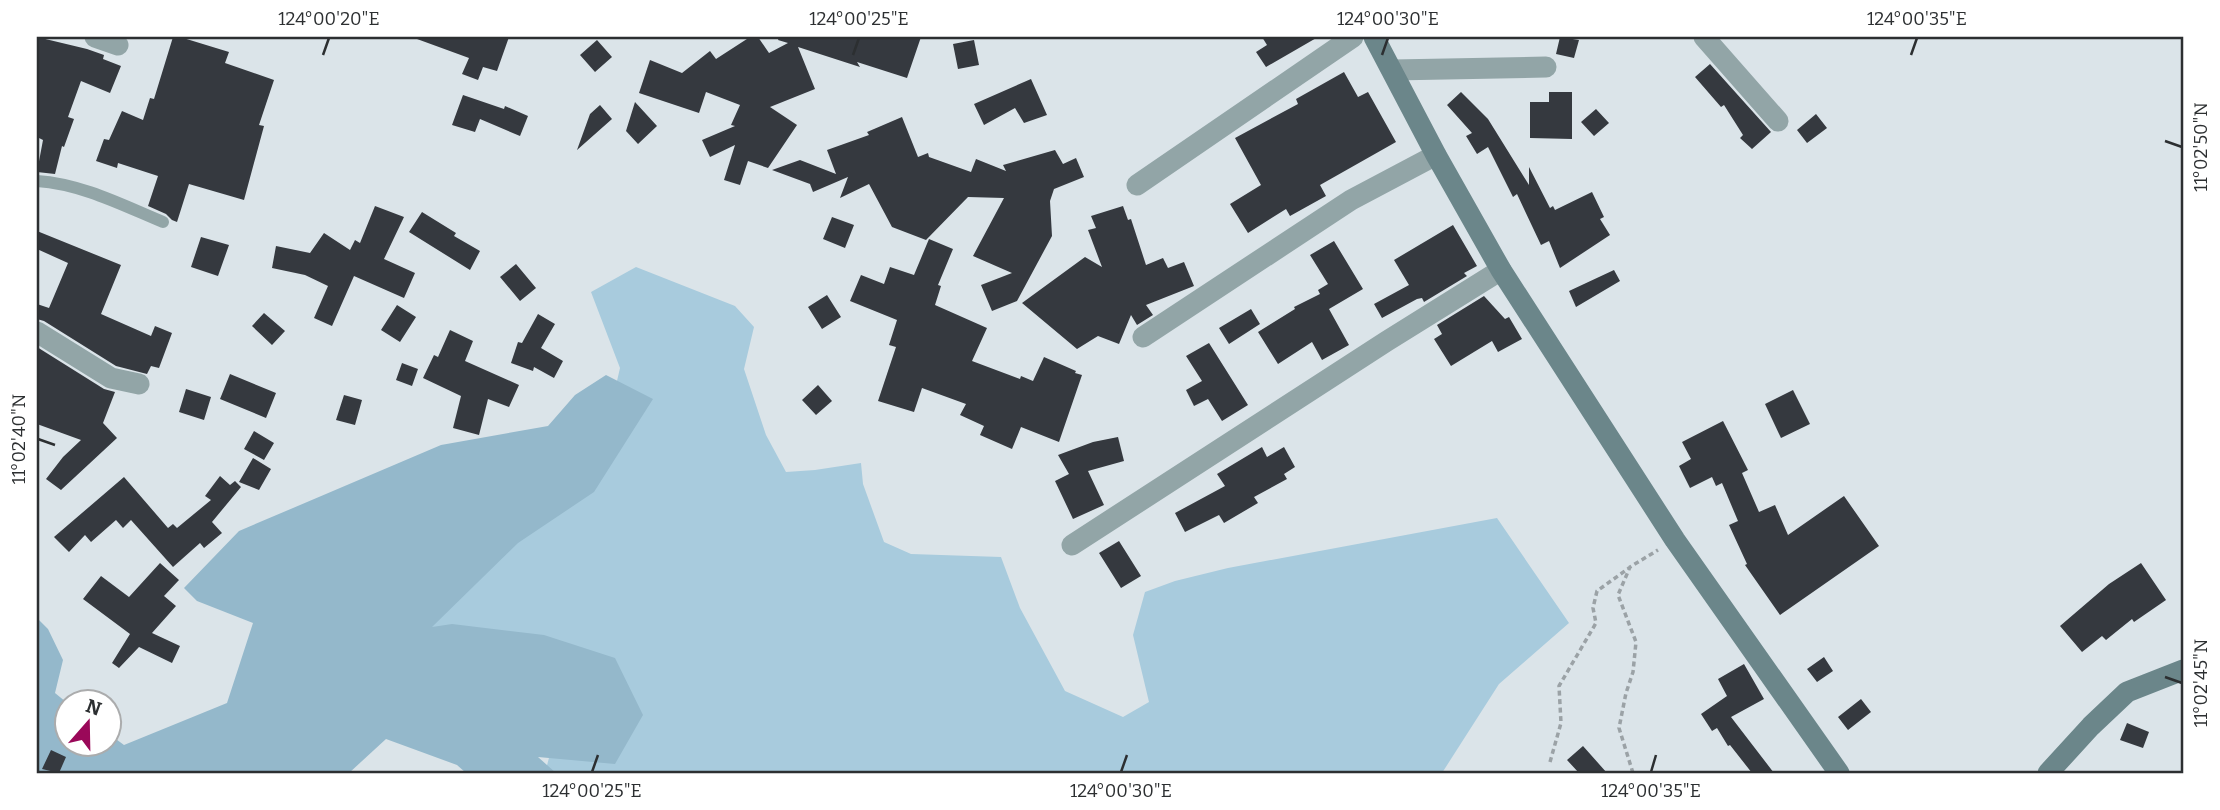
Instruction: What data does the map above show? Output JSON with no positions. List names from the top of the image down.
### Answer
{
  "north": "top",
  "coordinates": [
    "124°00'20\"E",
    "124°00'25\"E",
    "124°00'30\"E",
    "124°00'35\"E",
    "11°02'50\"N",
    "11°02'40\"N",
    "11°02'45\"N"
  ]
}
